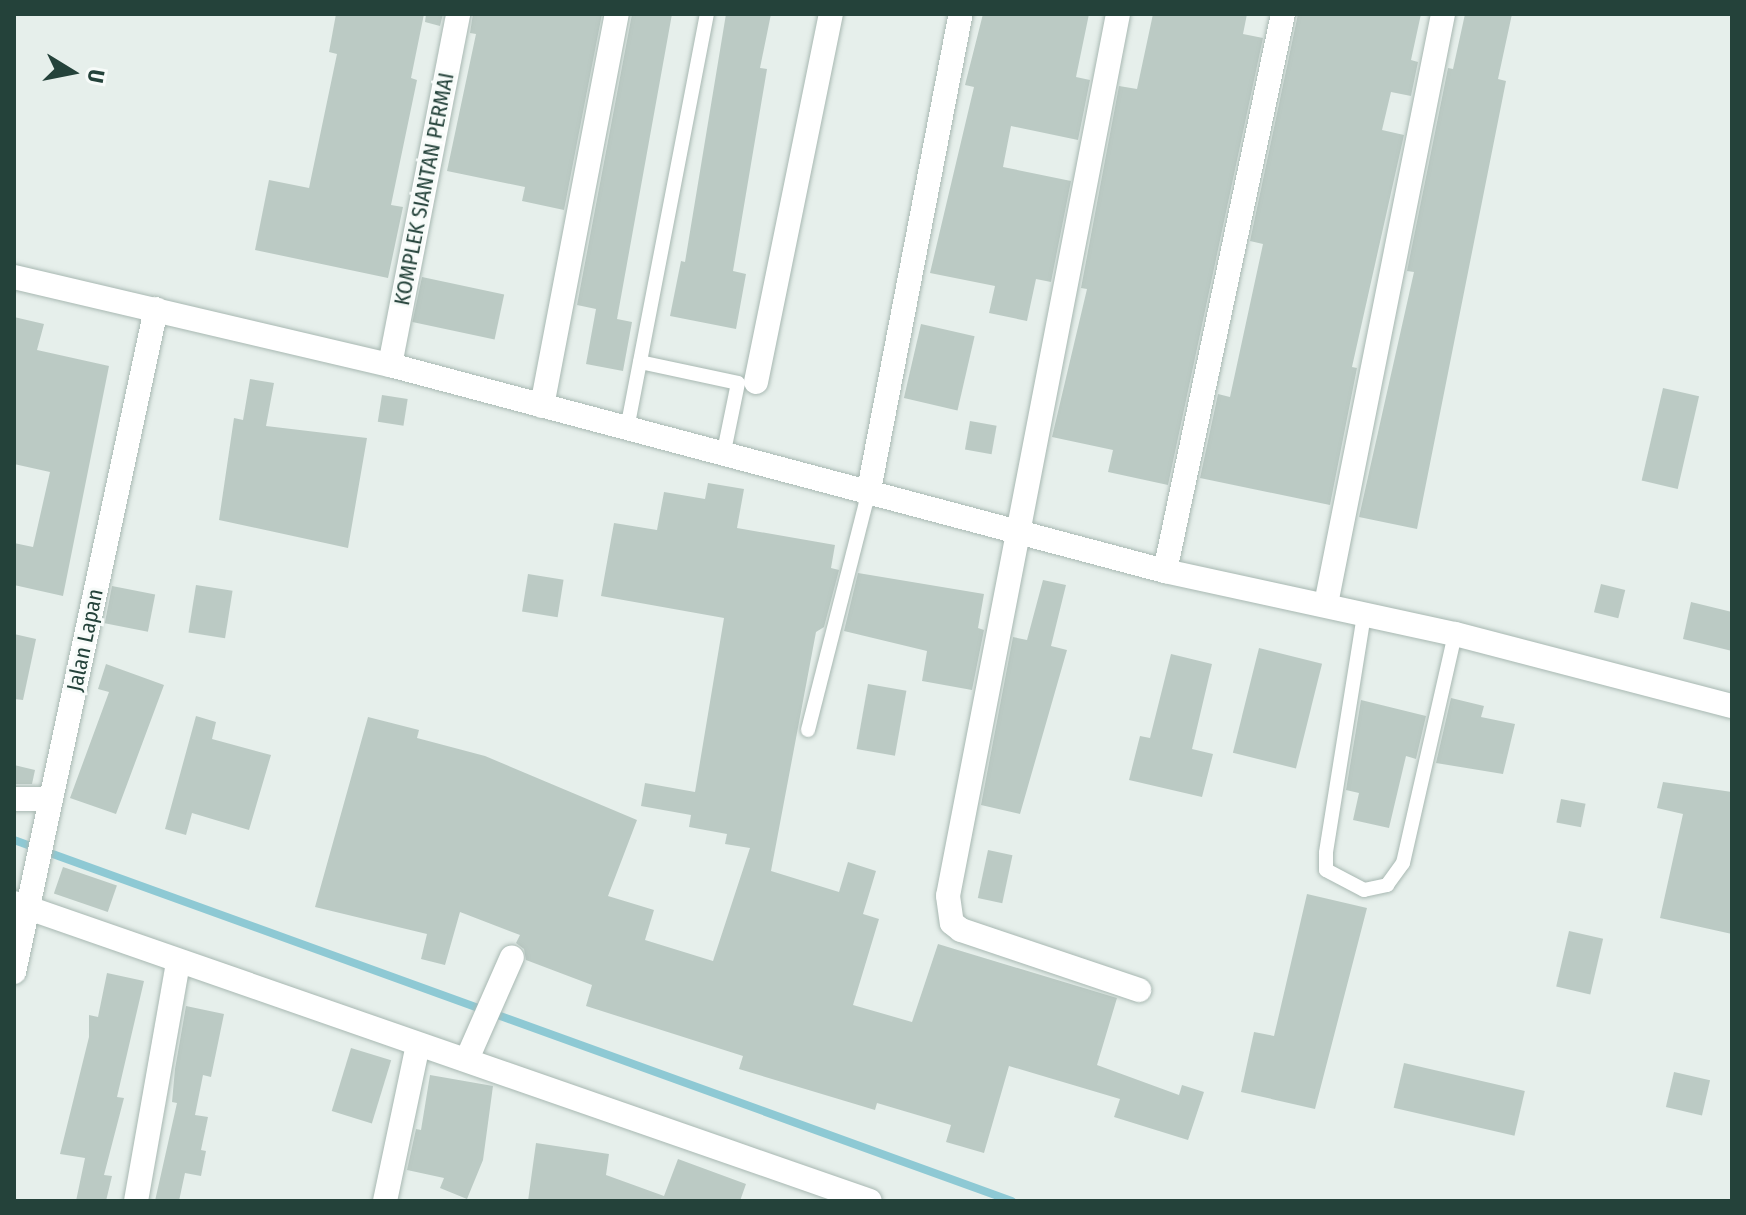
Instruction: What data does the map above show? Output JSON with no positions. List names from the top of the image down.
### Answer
{
  "streets": {
    "street": ["KOMPLEK SIANTAN PERMAI", "Jalan Lapan"]
  },
  "north": "right"
}
